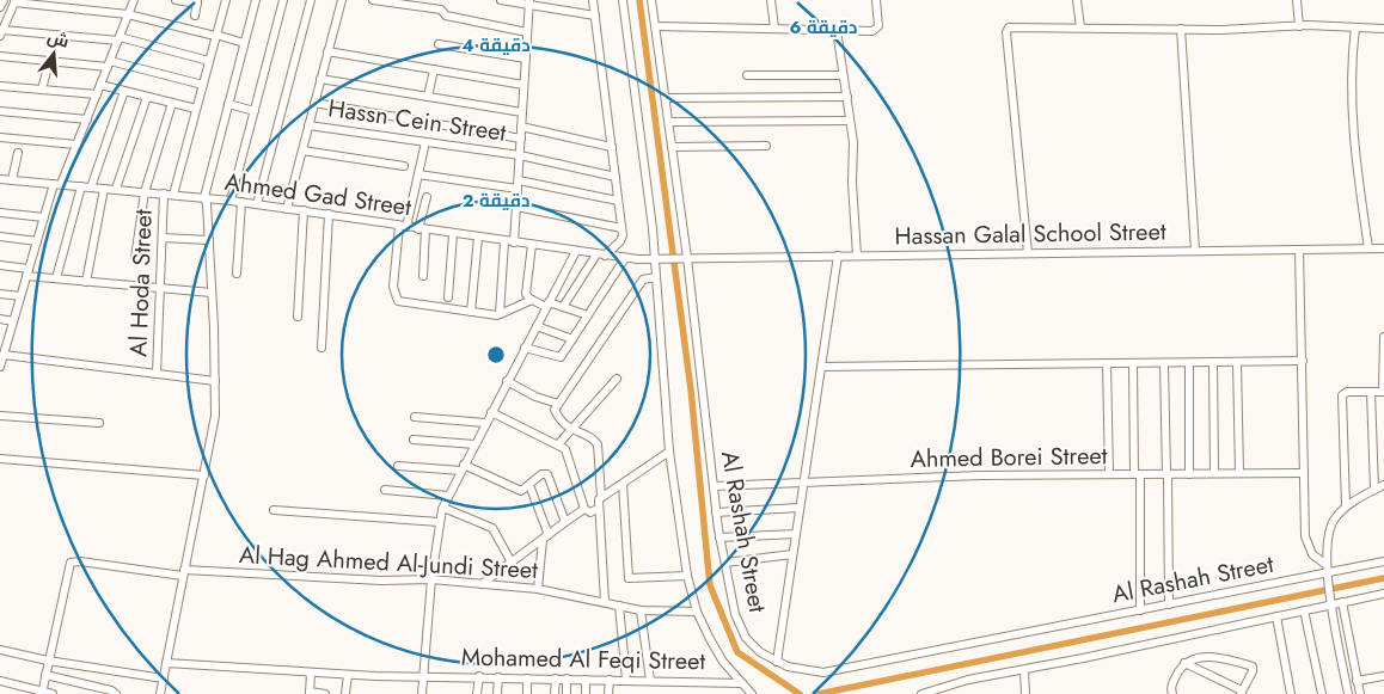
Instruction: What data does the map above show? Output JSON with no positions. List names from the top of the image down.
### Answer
{
  "streets": {
    "street": [
      "Hassn Cein Street",
      "Ahmed Gad Street",
      "Hassan Galal School Street",
      "Al Hoda Street",
      "Ahmed Borei Street",
      "Al Rashah Street",
      "Al Hag Ahmed Al-Jundi Street",
      "Mohamed Al Feqi Street"
    ]
  },
  "crossings": [
    ["Ahmed Gad Street", "Hassan Galal School Street"],
    ["Ahmed Gad Street", "Al Hoda Street"],
    ["Hassan Galal School Street", "Al Rashah Street"],
    ["Ahmed Borei Street", "Al Rashah Street"]
  ],
  "north": "top",
  "rings": ["6 دقيقة", "4 دقيقة", "2 دقيقة"]
}
